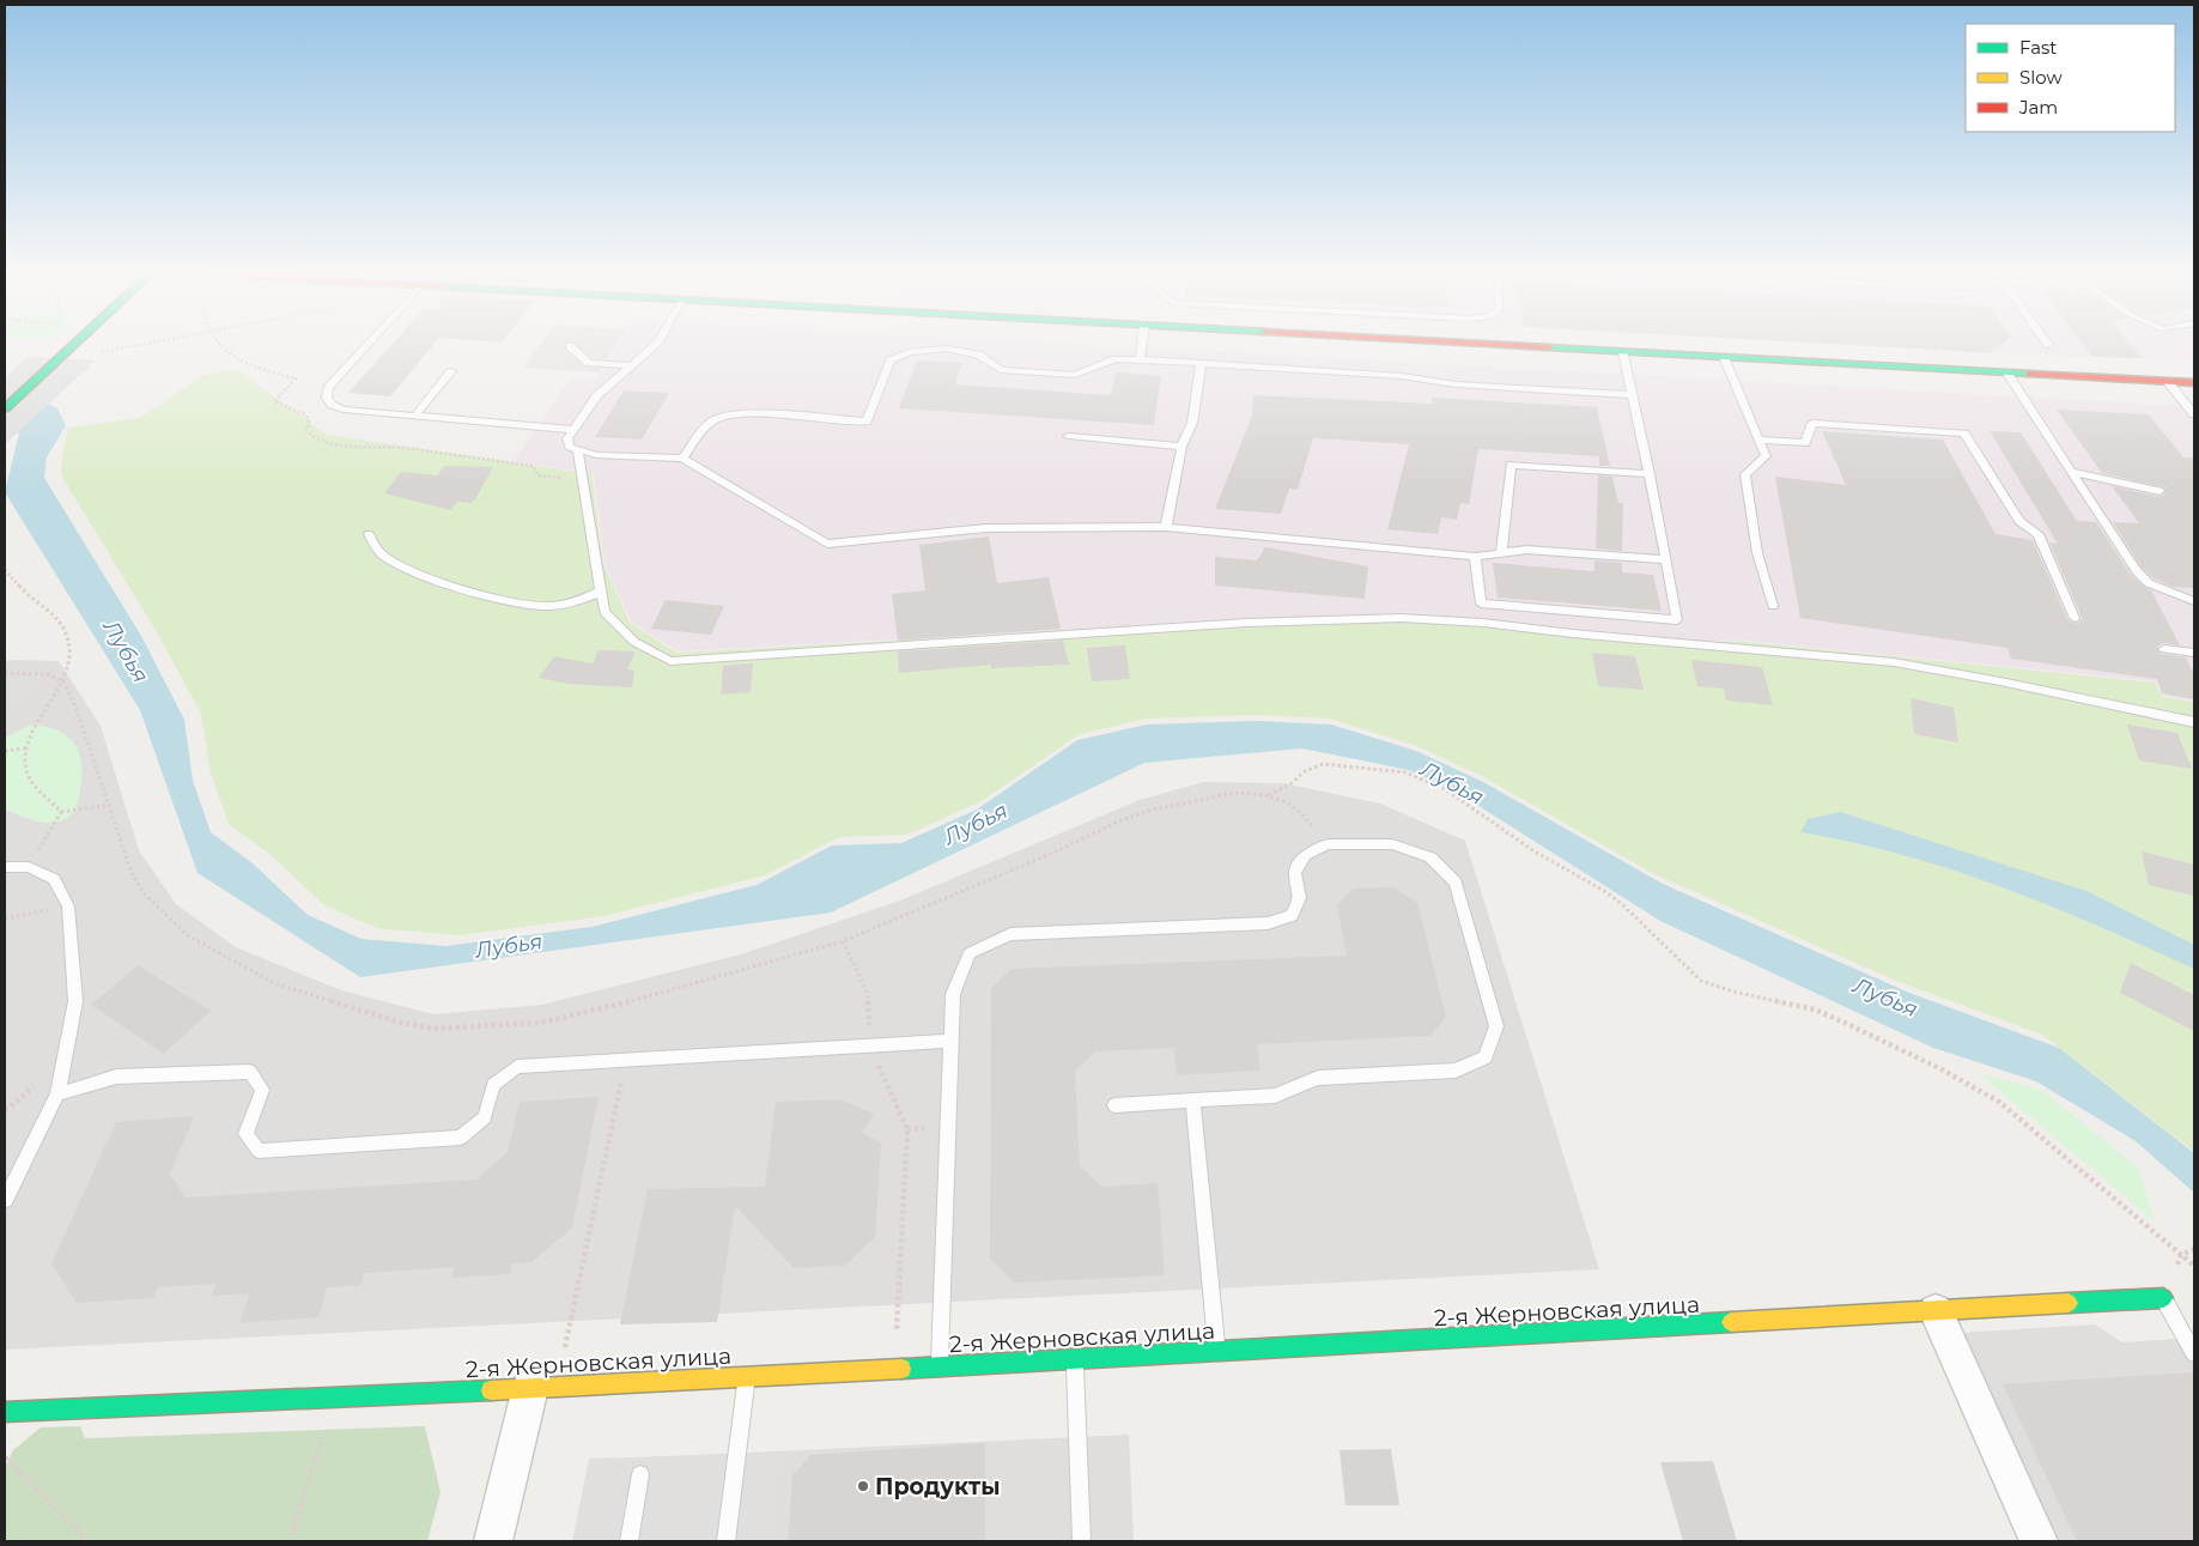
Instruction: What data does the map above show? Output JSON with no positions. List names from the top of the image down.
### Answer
{
  "streets": {
    "main road": ["2-я Жерновская улица"]
  },
  "water": ["Лубья"],
  "places": ["Продукты"],
  "legend": ["Fast", "Slow", "Jam"]
}
